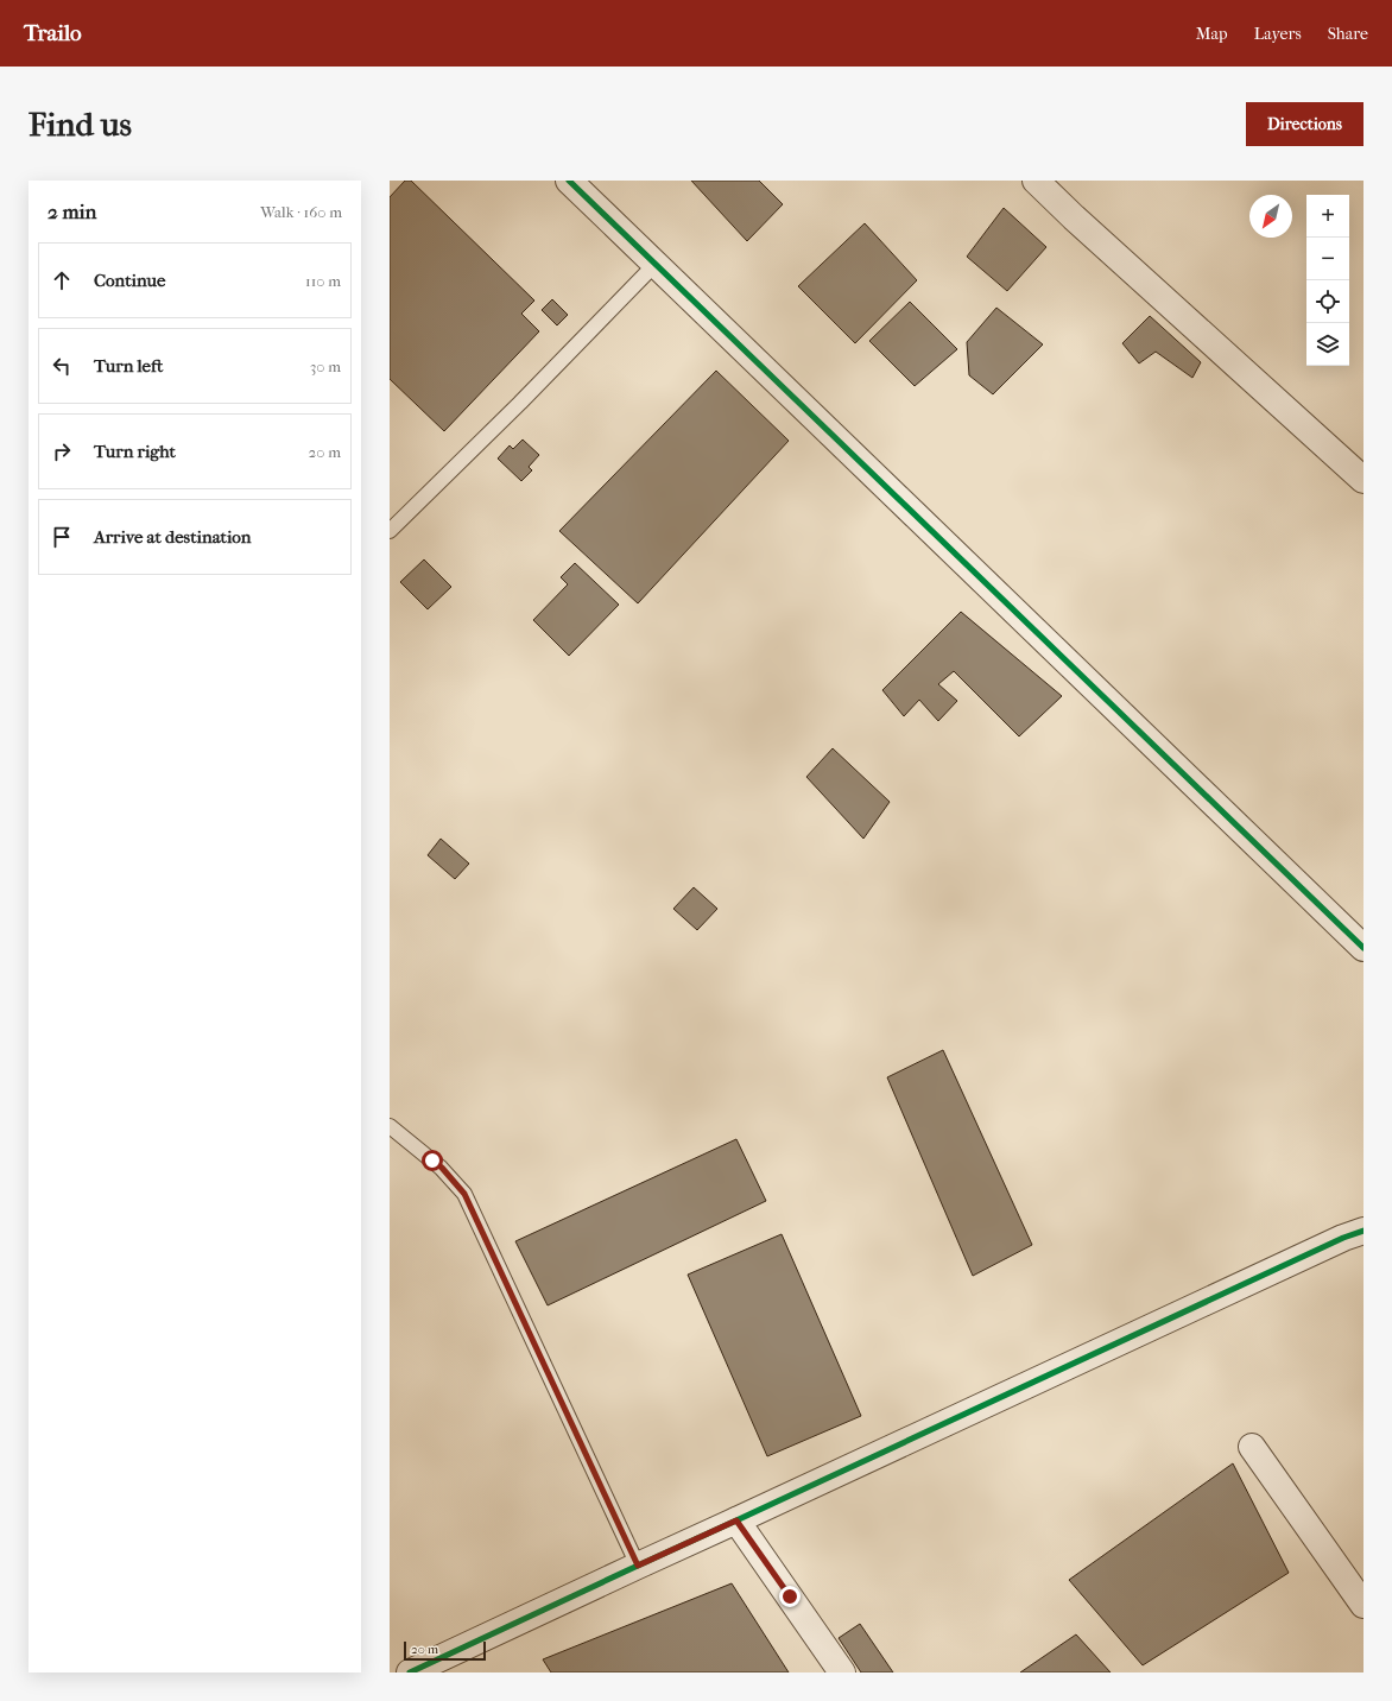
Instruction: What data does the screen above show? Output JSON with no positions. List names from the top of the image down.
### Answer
{
  "scale_bar": "20 m",
  "north": "bottom left",
  "page": {
    "header": "Trailo",
    "nav": ["Map", "Layers", "Share"],
    "buttons": "Directions",
    "title": "Find us",
    "heading": ["2 min", "Walk · 160 m"],
    "map_buttons": ["+", "−"],
    "list": [
      ["Continue", "110 m"],
      ["Turn left", "30 m"],
      ["Turn right", "20 m"],
      "Arrive at destination"
    ],
    "scale": "20 m"
  }
}
